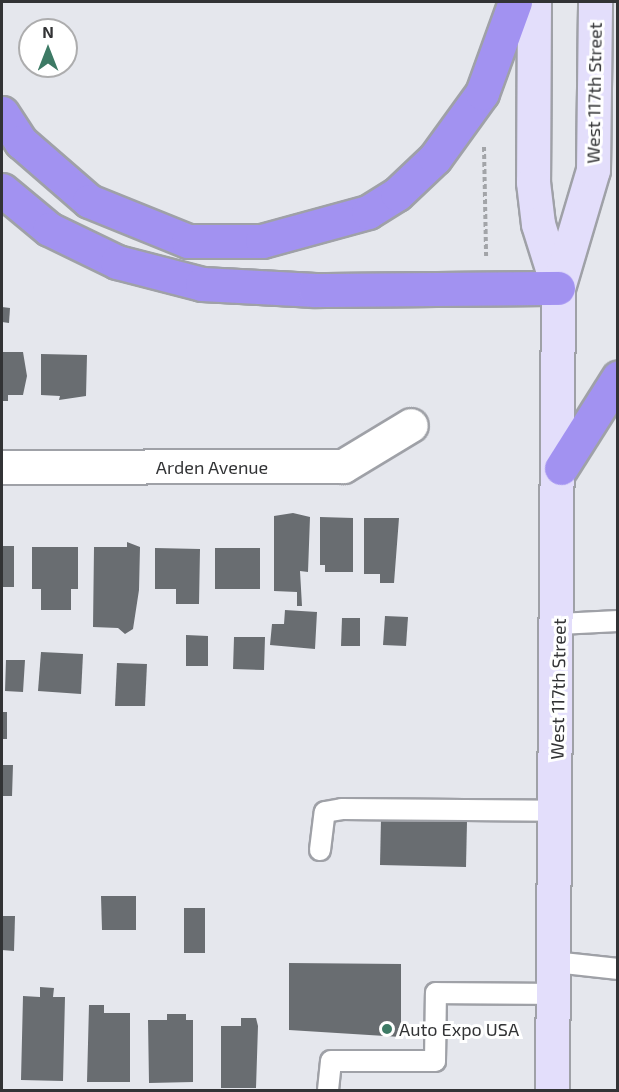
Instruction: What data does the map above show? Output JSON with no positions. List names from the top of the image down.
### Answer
{
  "streets": {
    "main road": ["West 117th Street"],
    "street": ["Arden Avenue"]
  },
  "places": ["Auto Expo USA"],
  "north": "top"
}
